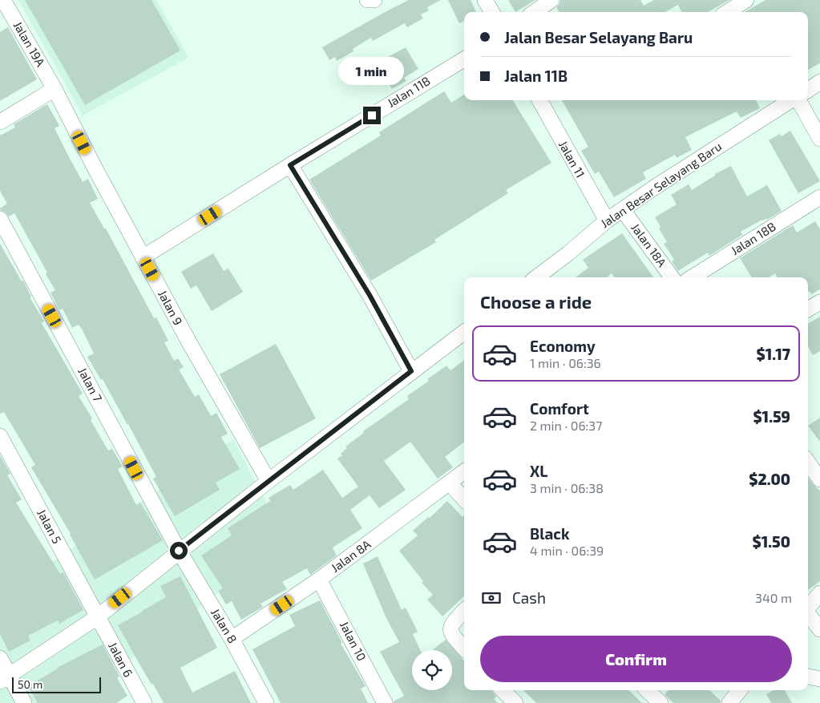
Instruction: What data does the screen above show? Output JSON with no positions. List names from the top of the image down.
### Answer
{
  "streets": {
    "street": [
      "Jalan 19A",
      "Jalan 11B",
      "Jalan 11",
      "Jalan Besar Selayang Baru",
      "Jalan 18B",
      "Jalan 18A",
      "Jalan 9",
      "Jalan 7",
      "Jalan 5",
      "Jalan 8A",
      "Jalan 8",
      "Jalan 10",
      "Jalan 6"
    ]
  },
  "crossings": [
    ["Jalan 19A", "Jalan 9"],
    ["Jalan 11B", "Jalan 9"],
    ["Jalan 11", "Jalan Besar Selayang Baru"],
    ["Jalan Besar Selayang Baru", "Jalan 18A"],
    ["Jalan 7", "Jalan 8"],
    ["Jalan 5", "Jalan 6"],
    ["Jalan 8A", "Jalan 8"],
    ["Jalan 8A", "Jalan 10"]
  ],
  "scale_bar": "50 m",
  "page": {
    "banner": ["Jalan Besar Selayang Baru", "Jalan 11B"],
    "bubble": "1 min",
    "heading": "Choose a ride",
    "list": [
      {
        "name": "Economy",
        "note": "1 min · 06:36",
        "value": "$1.17"
      },
      {
        "name": "Comfort",
        "note": "2 min · 06:37",
        "value": "$1.59"
      },
      {
        "name": "XL",
        "note": "3 min · 06:38",
        "value": "$2.00"
      },
      {
        "name": "Black",
        "note": "4 min · 06:39",
        "value": "$1.50"
      }
    ],
    "pay": ["Cash", "340 m"],
    "buttons": "Confirm",
    "scale": "50 m"
  }
}
